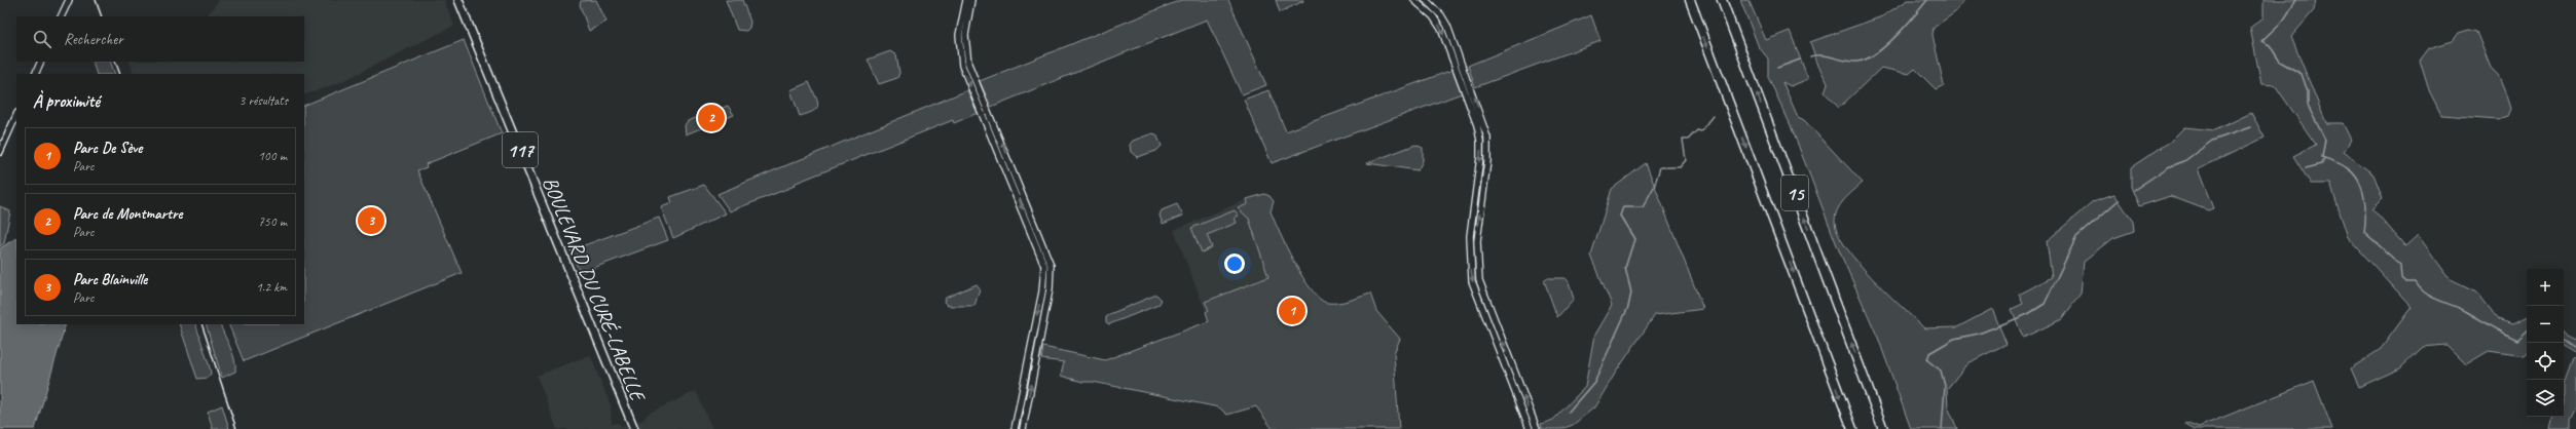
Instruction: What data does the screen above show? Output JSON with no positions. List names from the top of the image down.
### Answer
{
  "streets": {
    "highway": ["15"],
    "main road": ["117", "BOULEVARD DU CURÉ-LABELLE"]
  },
  "page": {
    "search": "Rechercher",
    "heading": ["À proximité", "3 résultats"],
    "pins": ["2", "3", "1"],
    "list": [
      {
        "mark": "1",
        "name": "Parc De Sève",
        "note": "Parc",
        "value": "100 m"
      },
      {
        "mark": "2",
        "name": "Parc de Montmartre",
        "note": "Parc",
        "value": "750 m"
      },
      {
        "mark": "3",
        "name": "Parc Blainville",
        "note": "Parc",
        "value": "1.2 km"
      }
    ],
    "map_buttons": ["+", "−"]
  }
}
